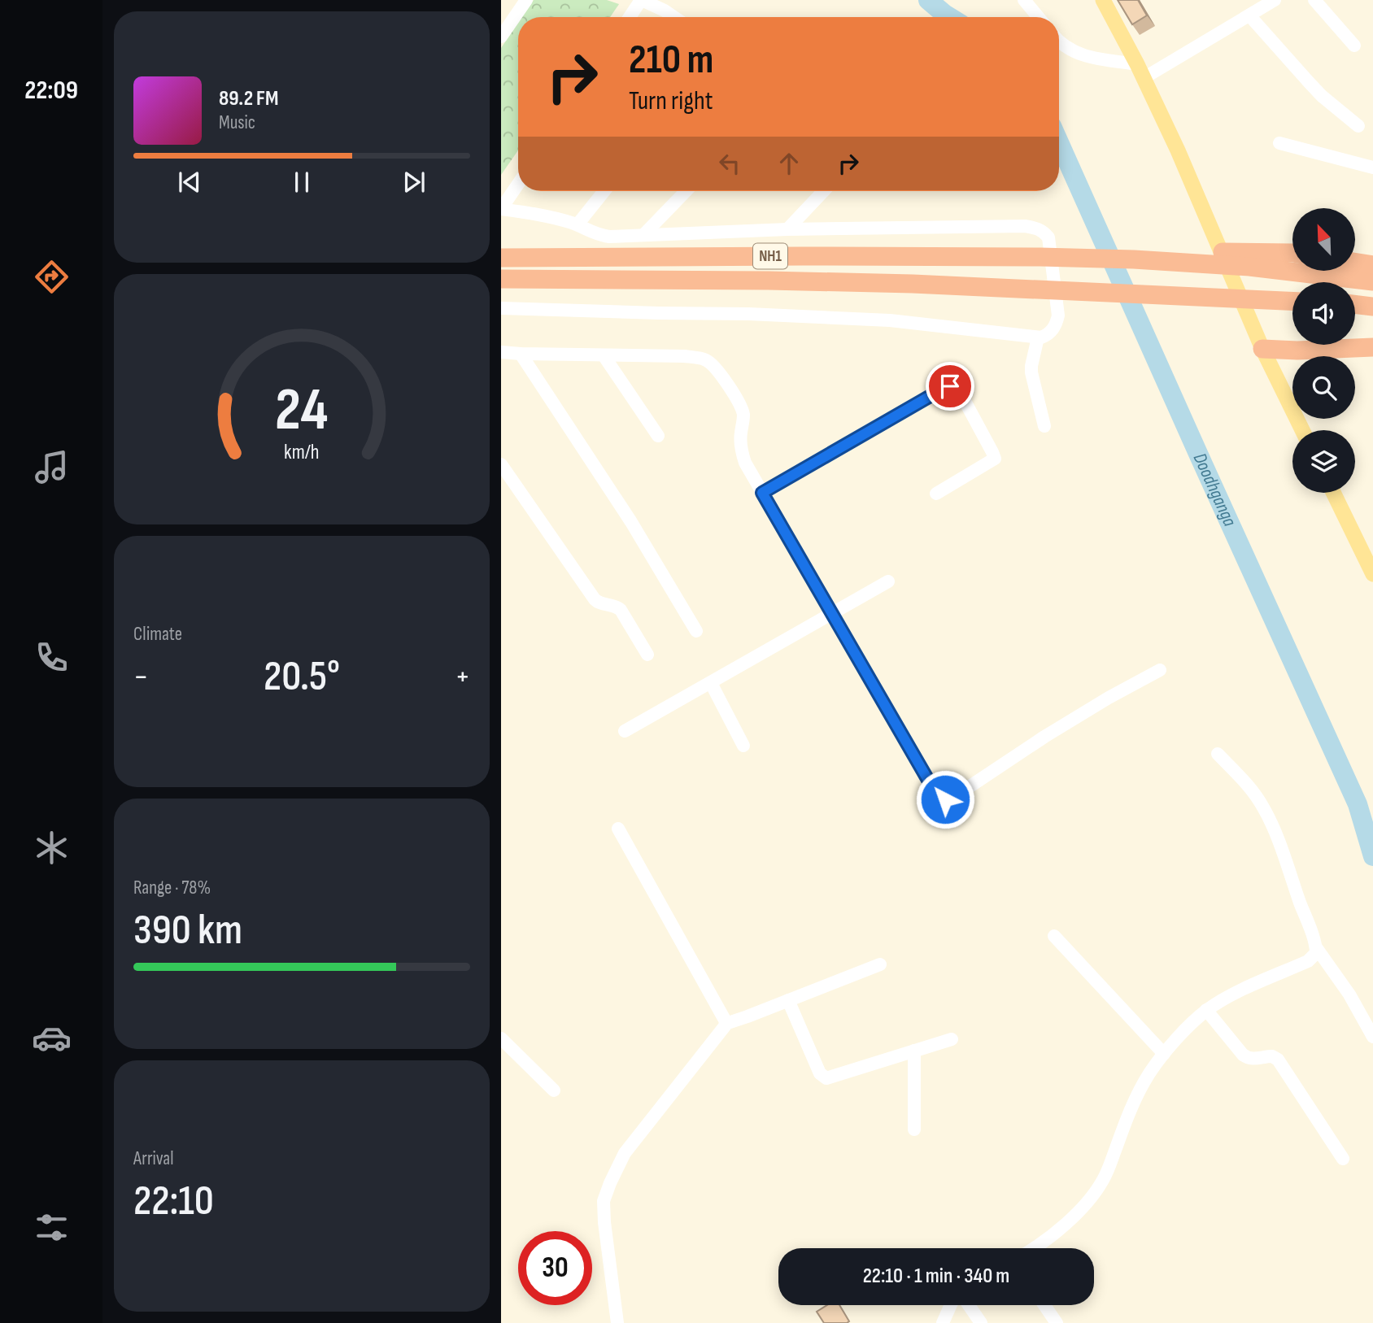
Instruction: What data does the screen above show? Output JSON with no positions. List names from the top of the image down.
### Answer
{
  "streets": {
    "highway": ["NH1"]
  },
  "water": ["Doodhganga"],
  "north": "top left",
  "page": {
    "tabs": "22:09",
    "turn": ["210 m", "Turn right"],
    "song": ["89.2 FM", "Music"],
    "tile": [
      "Climate",
      ["Range · 78%", "390 km"],
      ["Arrival", "22:10"]
    ],
    "heat": ["−", "20.5°", "+"],
    "limit": "30",
    "trip": "22:10 · 1 min · 340 m",
    "gauge": ["24", "km/h"]
  }
}
